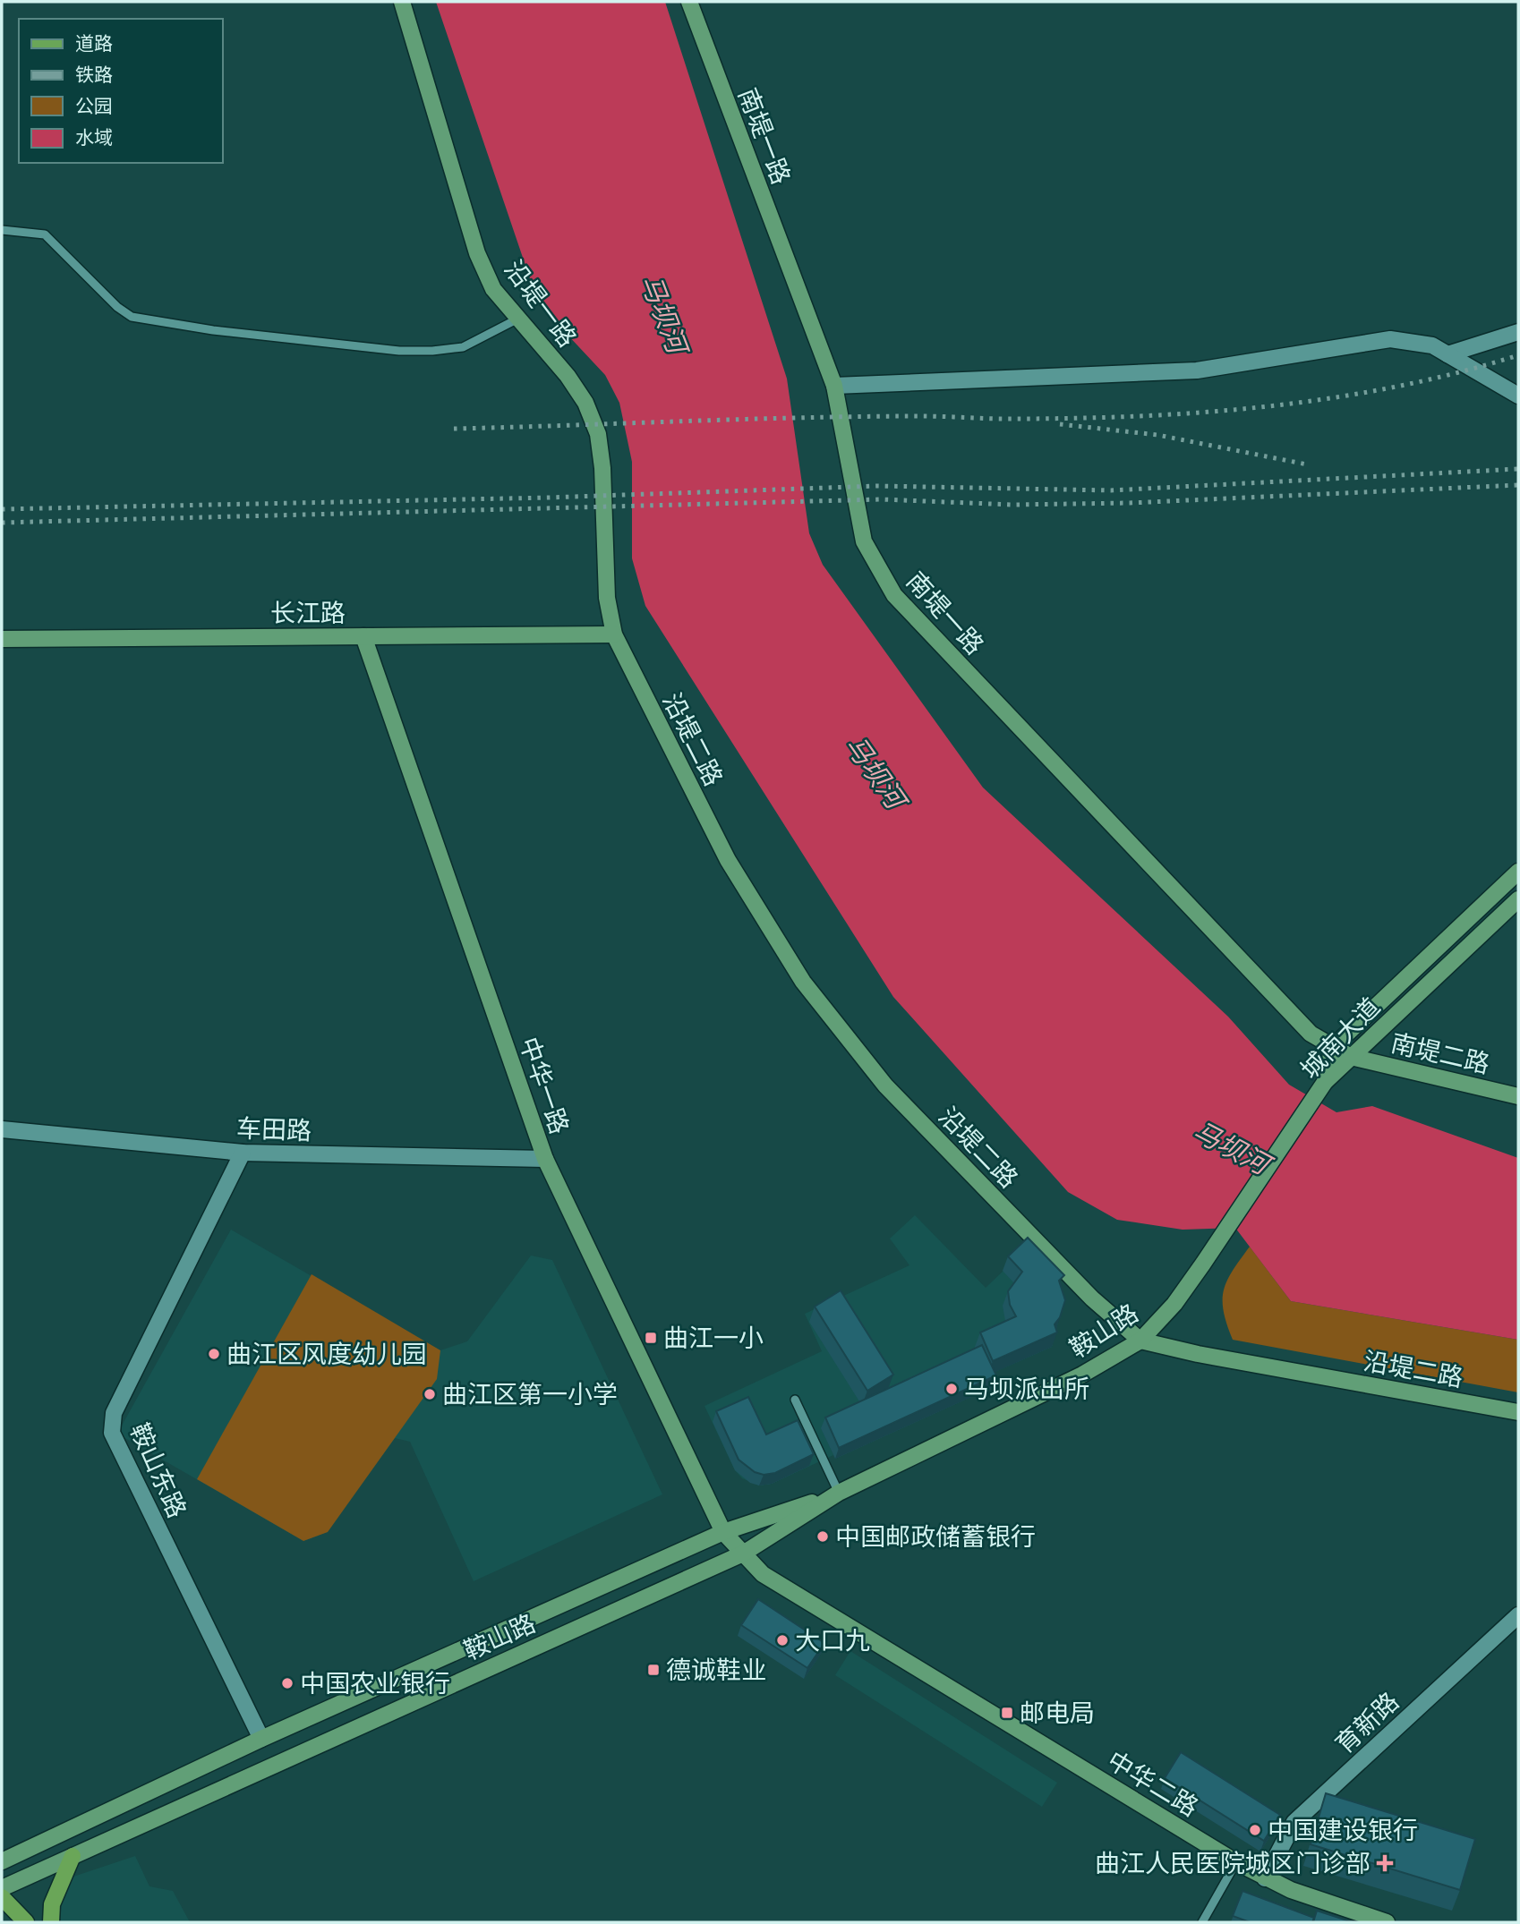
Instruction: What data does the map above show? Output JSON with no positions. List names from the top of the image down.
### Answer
{
  "streets": {
    "main road": [
      "南堤一路",
      "沿堤一路",
      "长江路",
      "沿堤二路",
      "城南大道",
      "南堤二路",
      "中华一路",
      "鞍山路",
      "中华二路"
    ],
    "street": ["车田路", "鞍山东路", "育新路"]
  },
  "crossings": [
    ["南堤一路", "城南大道"],
    ["南堤一路", "南堤二路"],
    ["沿堤一路", "长江路"],
    ["沿堤一路", "沿堤二路"],
    ["长江路", "沿堤二路"],
    ["长江路", "中华一路"],
    ["沿堤二路", "鞍山路"],
    ["城南大道", "南堤二路"],
    ["城南大道", "鞍山路"],
    ["中华一路", "车田路"],
    ["中华一路", "鞍山路"],
    ["中华一路", "中华二路"],
    ["车田路", "鞍山东路"],
    ["鞍山路", "鞍山东路"],
    ["鞍山路", "中华二路"],
    ["育新路", "中华二路"]
  ],
  "water": ["马坝河"],
  "places": {
    "transit": ["曲江一小", "德诚鞋业", "邮电局"],
    "other": [
      "曲江区风度幼儿园",
      "马坝派出所",
      "曲江区第一小学",
      "中国邮政储蓄银行",
      "大口九",
      "中国农业银行",
      "中国建设银行"
    ],
    "health": ["曲江人民医院城区门诊部"]
  },
  "legend": [
    "道路",
    "铁路",
    "公园",
    "水域"
  ]
}
